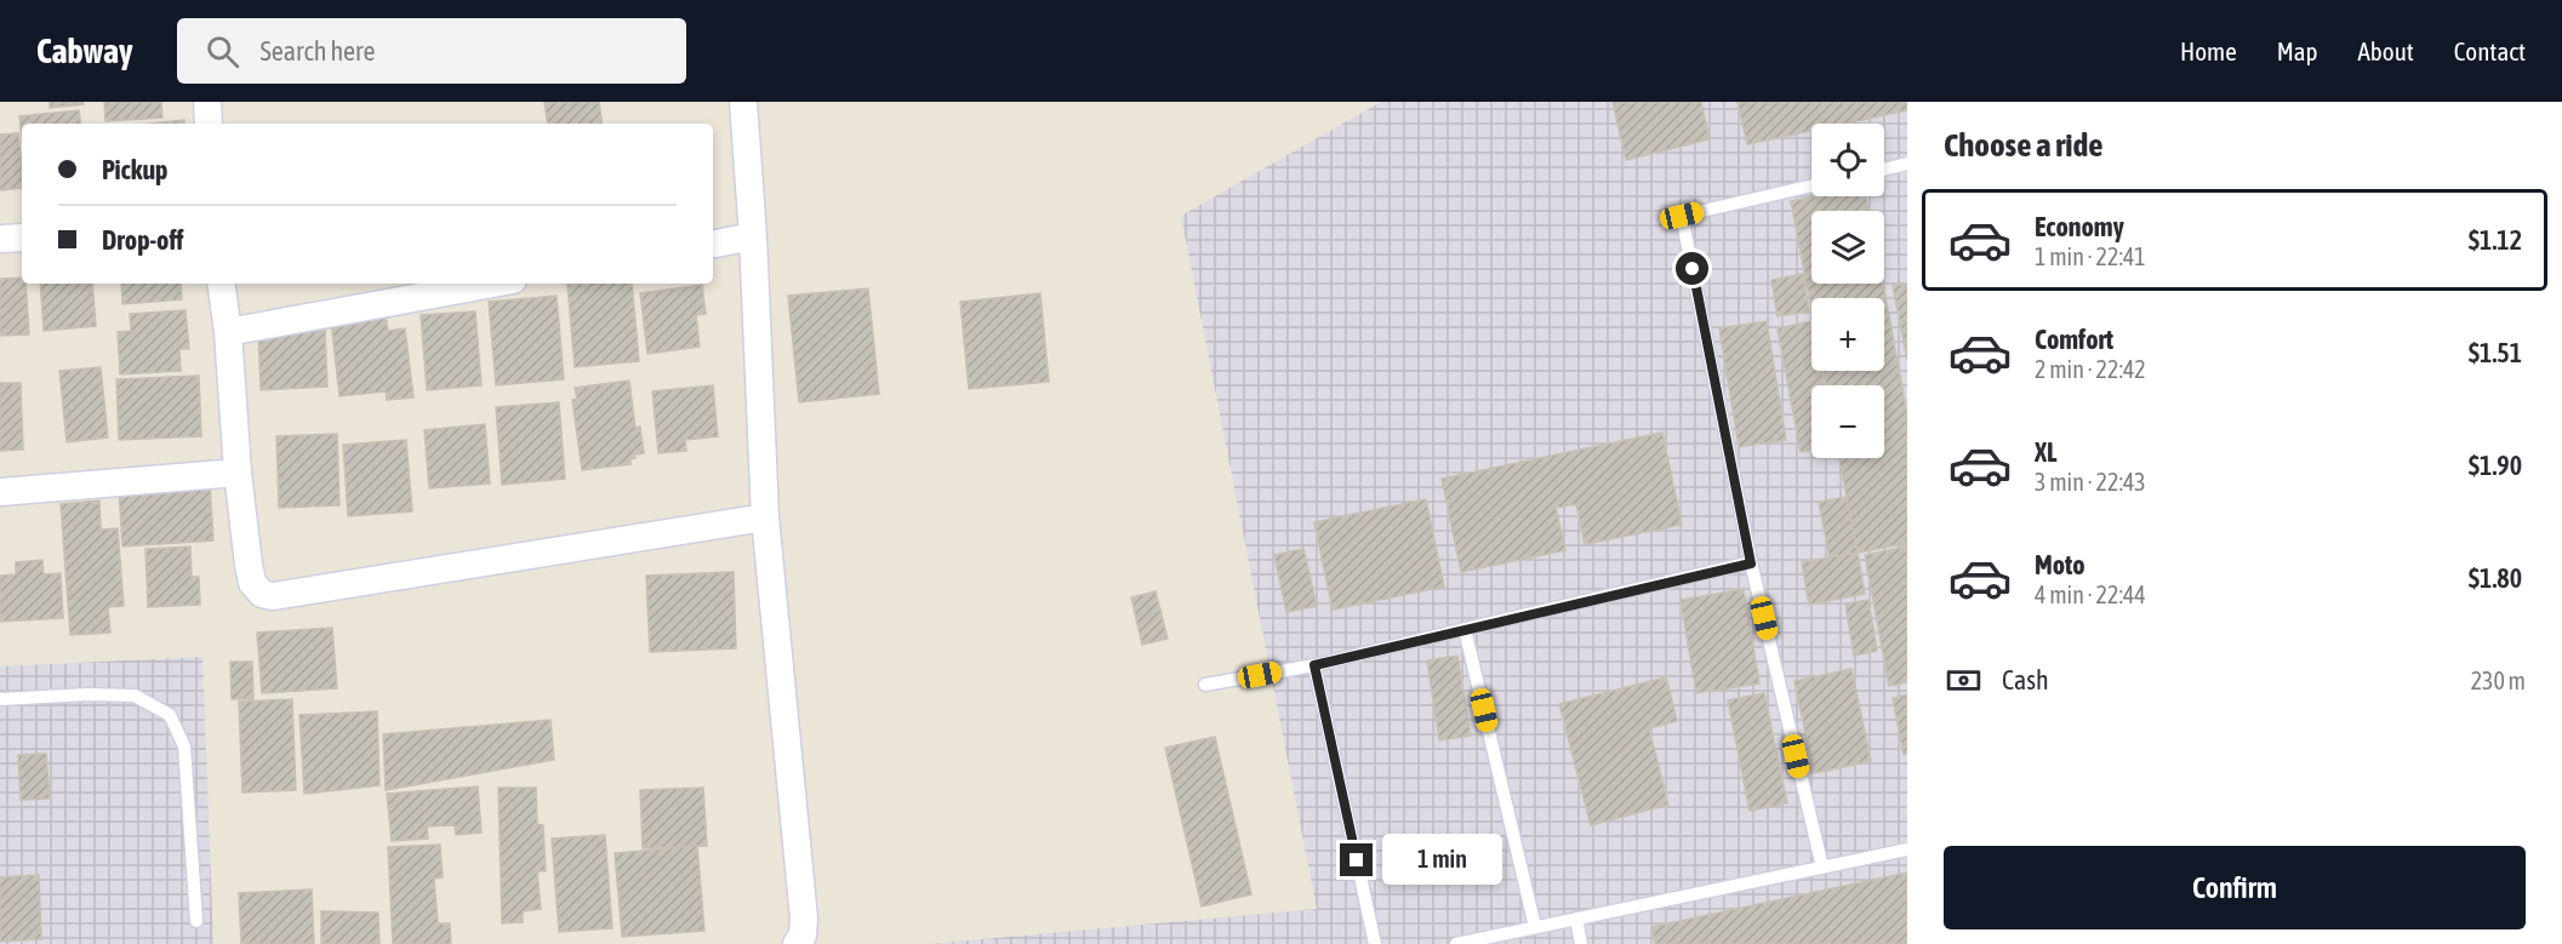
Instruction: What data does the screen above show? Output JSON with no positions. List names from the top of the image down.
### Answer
{
  "page": {
    "header": "Cabway",
    "search": "Search here",
    "nav": [
      "Home",
      "Map",
      "About",
      "Contact"
    ],
    "heading": "Choose a ride",
    "map_buttons": ["+", "−"],
    "banner": ["Pickup", "Drop-off"],
    "list": [
      {
        "name": "Economy",
        "note": "1 min · 22:41",
        "value": "$1.12"
      },
      {
        "name": "Comfort",
        "note": "2 min · 22:42",
        "value": "$1.51"
      },
      {
        "name": "XL",
        "note": "3 min · 22:43",
        "value": "$1.90"
      },
      {
        "name": "Moto",
        "note": "4 min · 22:44",
        "value": "$1.80"
      }
    ],
    "pay": ["Cash", "230 m"],
    "buttons": "Confirm",
    "bubble": "1 min"
  }
}
